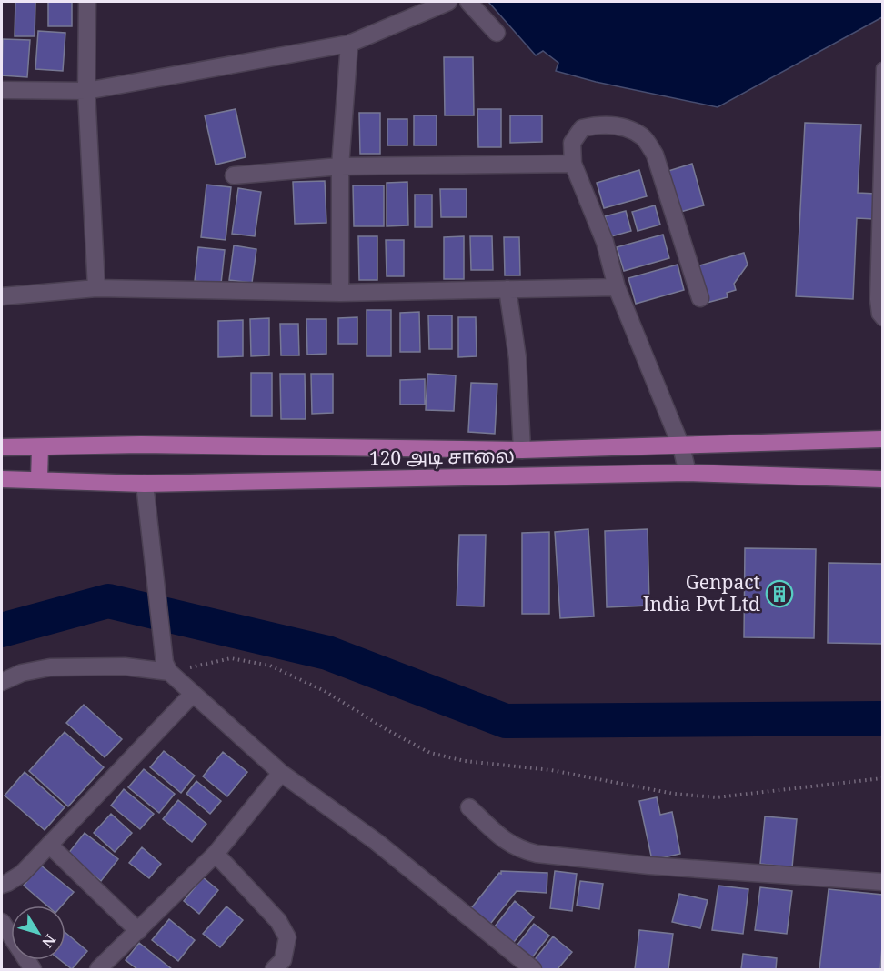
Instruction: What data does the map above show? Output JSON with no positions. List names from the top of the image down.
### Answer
{
  "streets": {
    "main road": ["120 அடி சாலை"]
  },
  "places": {
    "building": ["Genpact India Pvt Ltd"]
  },
  "north": "bottom right"
}
